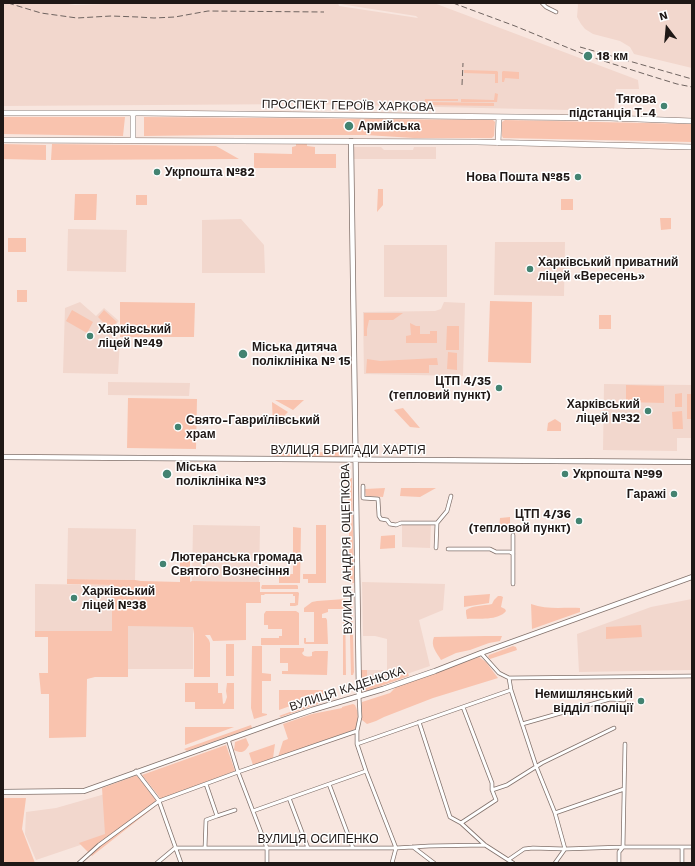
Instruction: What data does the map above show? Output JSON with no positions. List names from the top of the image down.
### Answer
{
  "streets": {
    "main road": ["ПРОСПЕКТ ГЕРОЇВ ХАРКОВА"],
    "street": [
      "ВУЛИЦЯ БРИГАДИ ХАРТІЯ",
      "ВУЛИЦЯ АНДРІЯ ОЩЕПКОВА",
      "ВУЛИЦЯ КАДЕНЮКА",
      "ВУЛИЦЯ ОСИПЕНКО"
    ]
  },
  "crossings": [
    ["ВУЛИЦЯ БРИГАДИ ХАРТІЯ", "ВУЛИЦЯ АНДРІЯ ОЩЕПКОВА"],
    ["ВУЛИЦЯ АНДРІЯ ОЩЕПКОВА", "ВУЛИЦЯ КАДЕНЮКА"]
  ],
  "places": [
    "18 км",
    "Тягова підстанція Т-4",
    "Армійська",
    "Укрпошта №82",
    "Нова Пошта №85",
    "Харківський приватний ліцей «Вересень»",
    "Харківський ліцей №49",
    "Міська дитяча поліклініка № 15",
    "ЦТП 4/35 (тепловий пункт)",
    "Харківський ліцей №32",
    "Свято-Гавриїлівський храм",
    "Міська поліклініка №3",
    "Укрпошта №99",
    "Гаражі",
    "ЦТП 4/36 (тепловой пункт)",
    "Лютеранська громада Святого Вознесіння",
    "Харківський ліцей №38",
    "Немишлянський відділ поліції"
  ],
  "north": "top"
}
